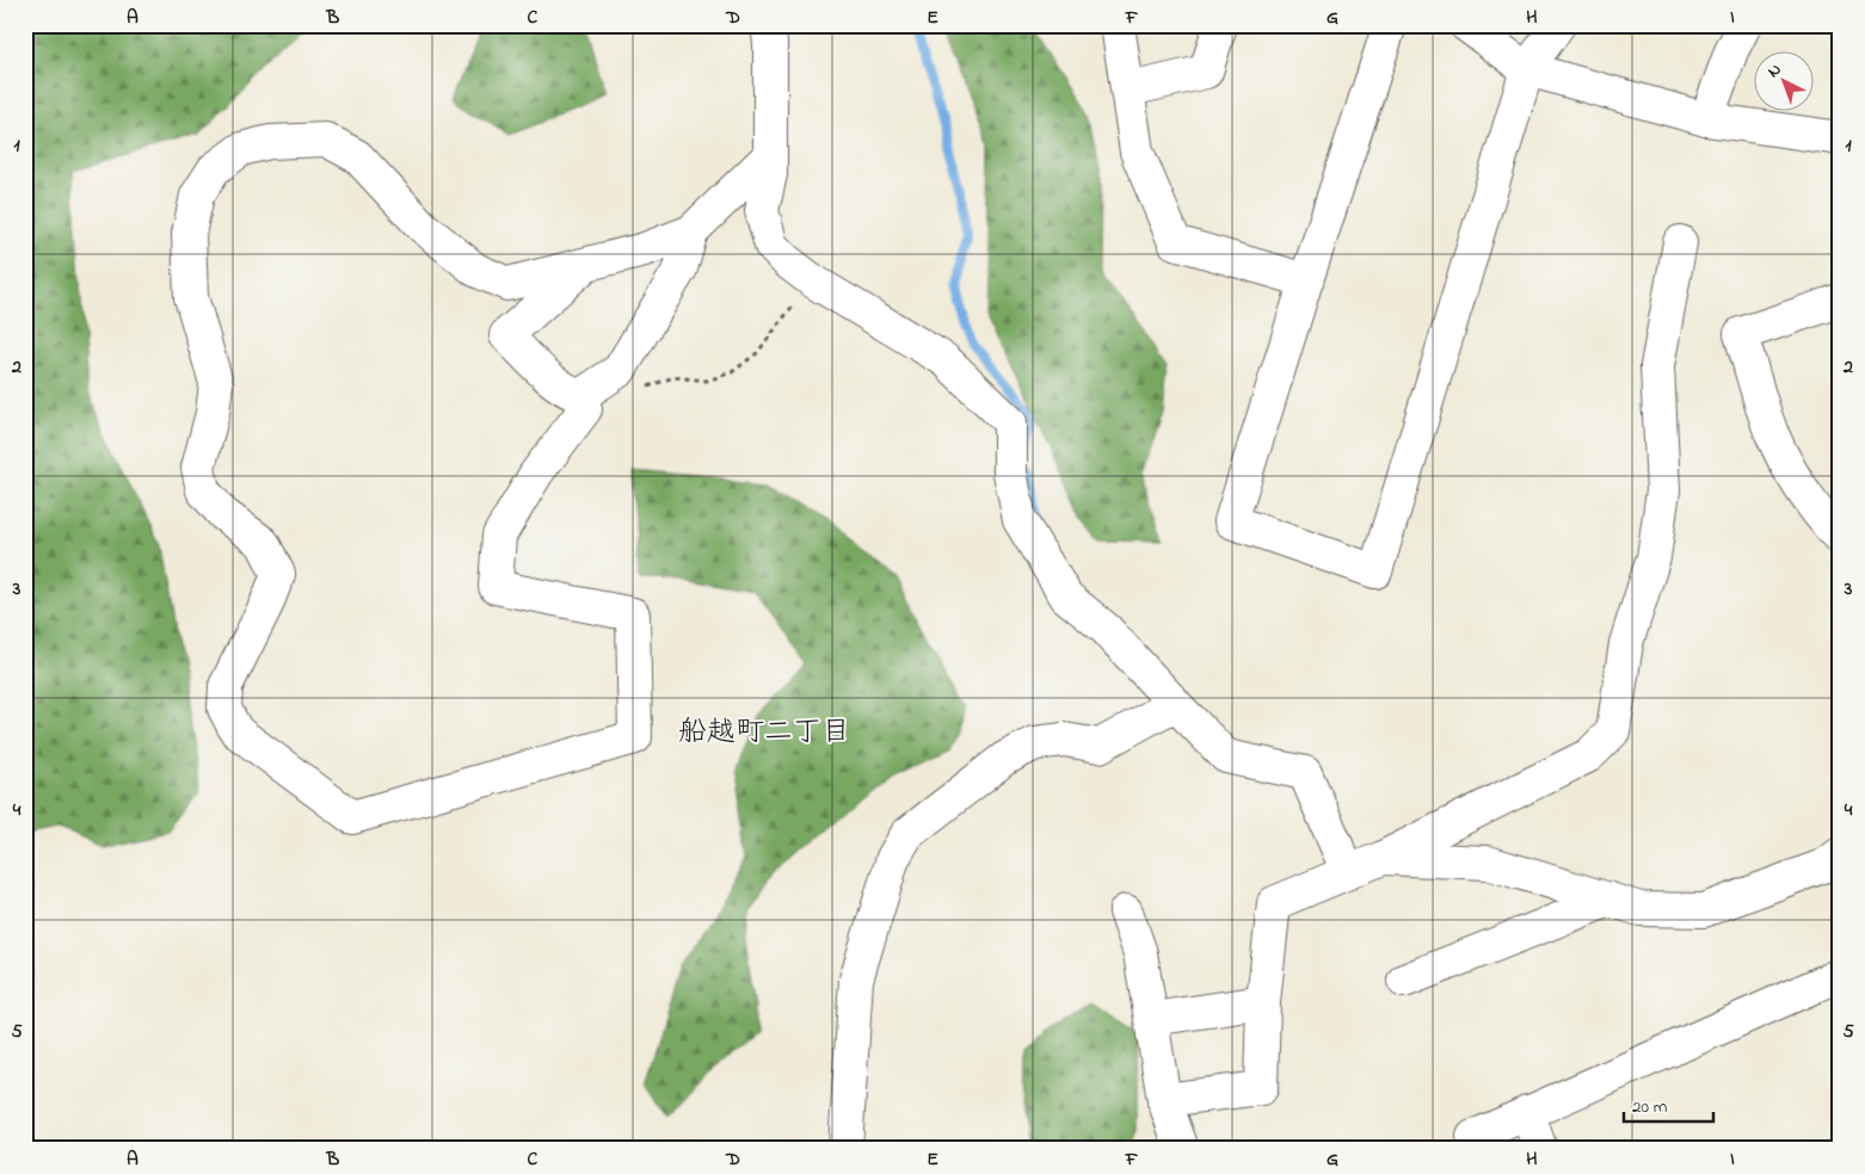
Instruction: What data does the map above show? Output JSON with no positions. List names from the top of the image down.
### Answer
{
  "districts": ["船越町二丁目"],
  "scale_bar": "20 m",
  "north": "top left",
  "grid": {
    "columns": [
      "A",
      "B",
      "C",
      "D",
      "E",
      "F",
      "G",
      "H",
      "I"
    ],
    "rows": [
      "1",
      "2",
      "3",
      "4",
      "5"
    ]
  }
}
